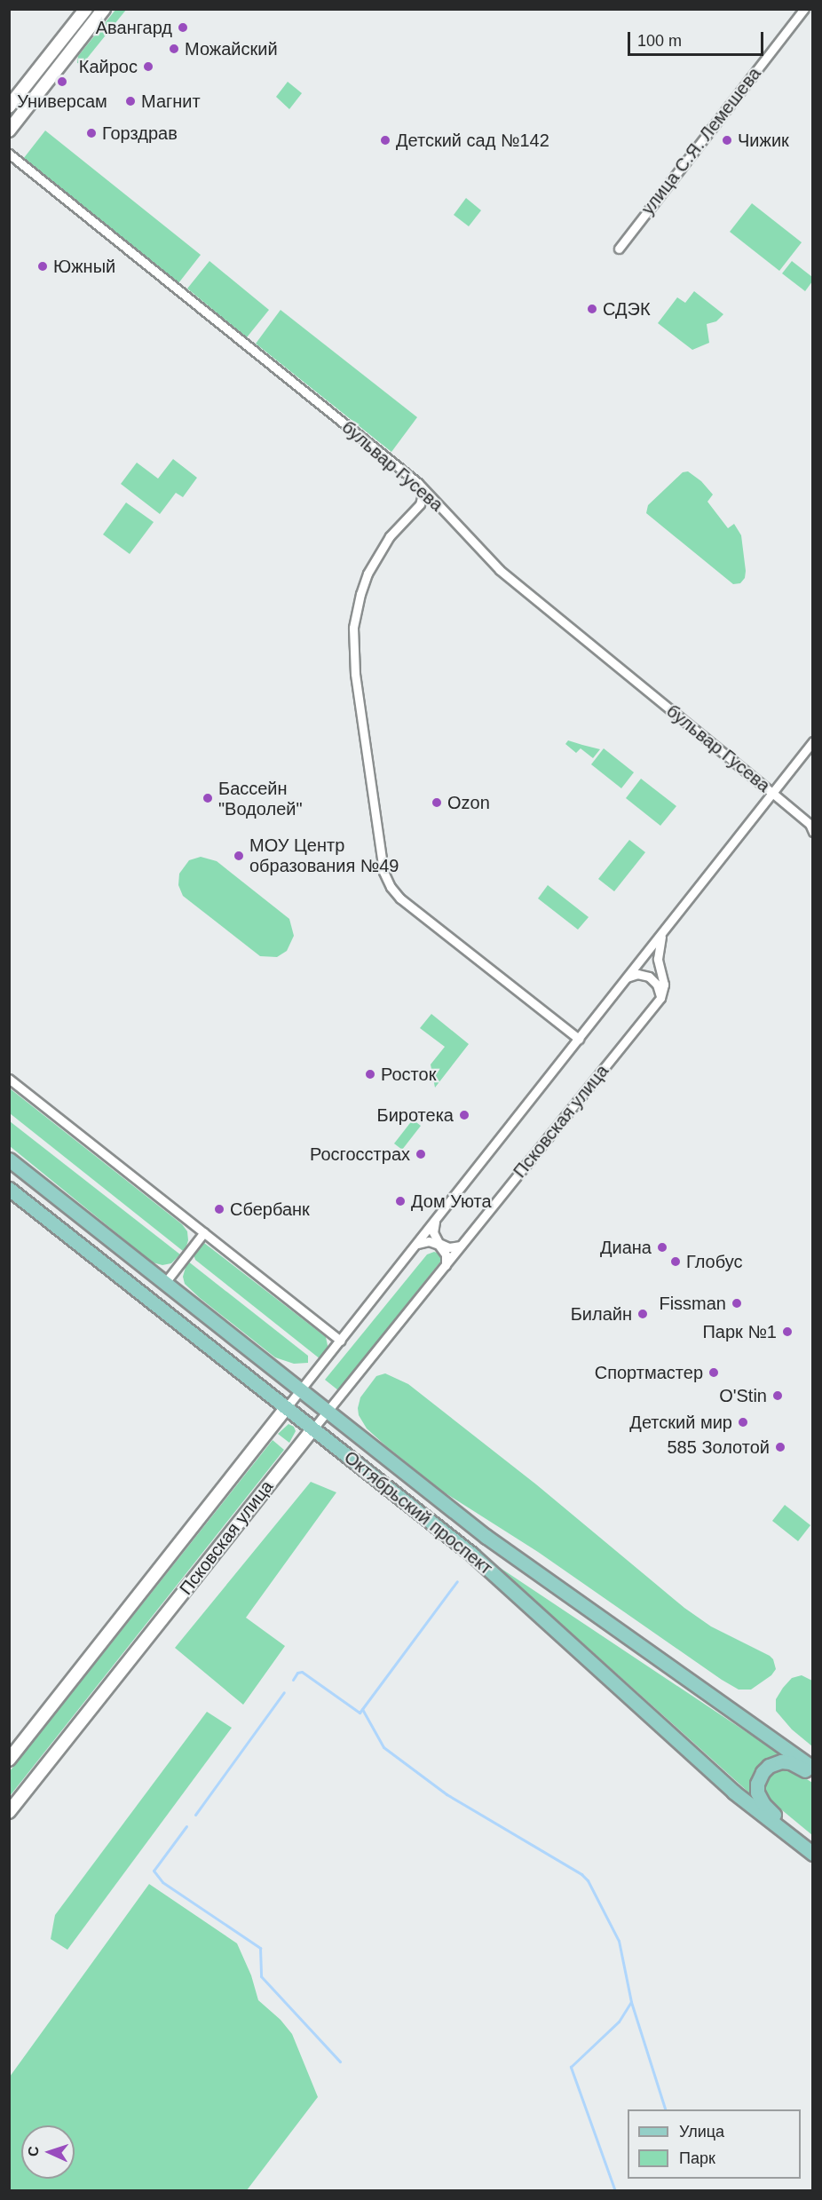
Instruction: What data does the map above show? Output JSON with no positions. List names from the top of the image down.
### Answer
{
  "streets": {
    "main road": ["Псковская улица", "Октябрьский проспект"],
    "street": ["улица С.Я. Лемешева", "бульвар Гусева"]
  },
  "crossings": [
    ["бульвар Гусева", "Псковская улица"],
    ["Псковская улица", "Октябрьский проспект"]
  ],
  "places": [
    "Авангард",
    "Можайский",
    "Кайрос",
    "Универсам",
    "Магнит",
    "Горздрав",
    "Детский сад №142",
    "Чижик",
    "Южный",
    "СДЭК",
    "Бассейн \"Водолей\"",
    "Ozon",
    "МОУ Центр образования №49",
    "Росток",
    "Биротека",
    "Росгосстрах",
    "Дом Уюта",
    "Сбербанк",
    "Диана",
    "Глобус",
    "Fissman",
    "Билайн",
    "Парк №1",
    "Спортмастер",
    "O'Stin",
    "Детский мир",
    "585 Золотой"
  ],
  "legend": ["Улица", "Парк"],
  "scale_bar": "100 m",
  "north": "left"
}
